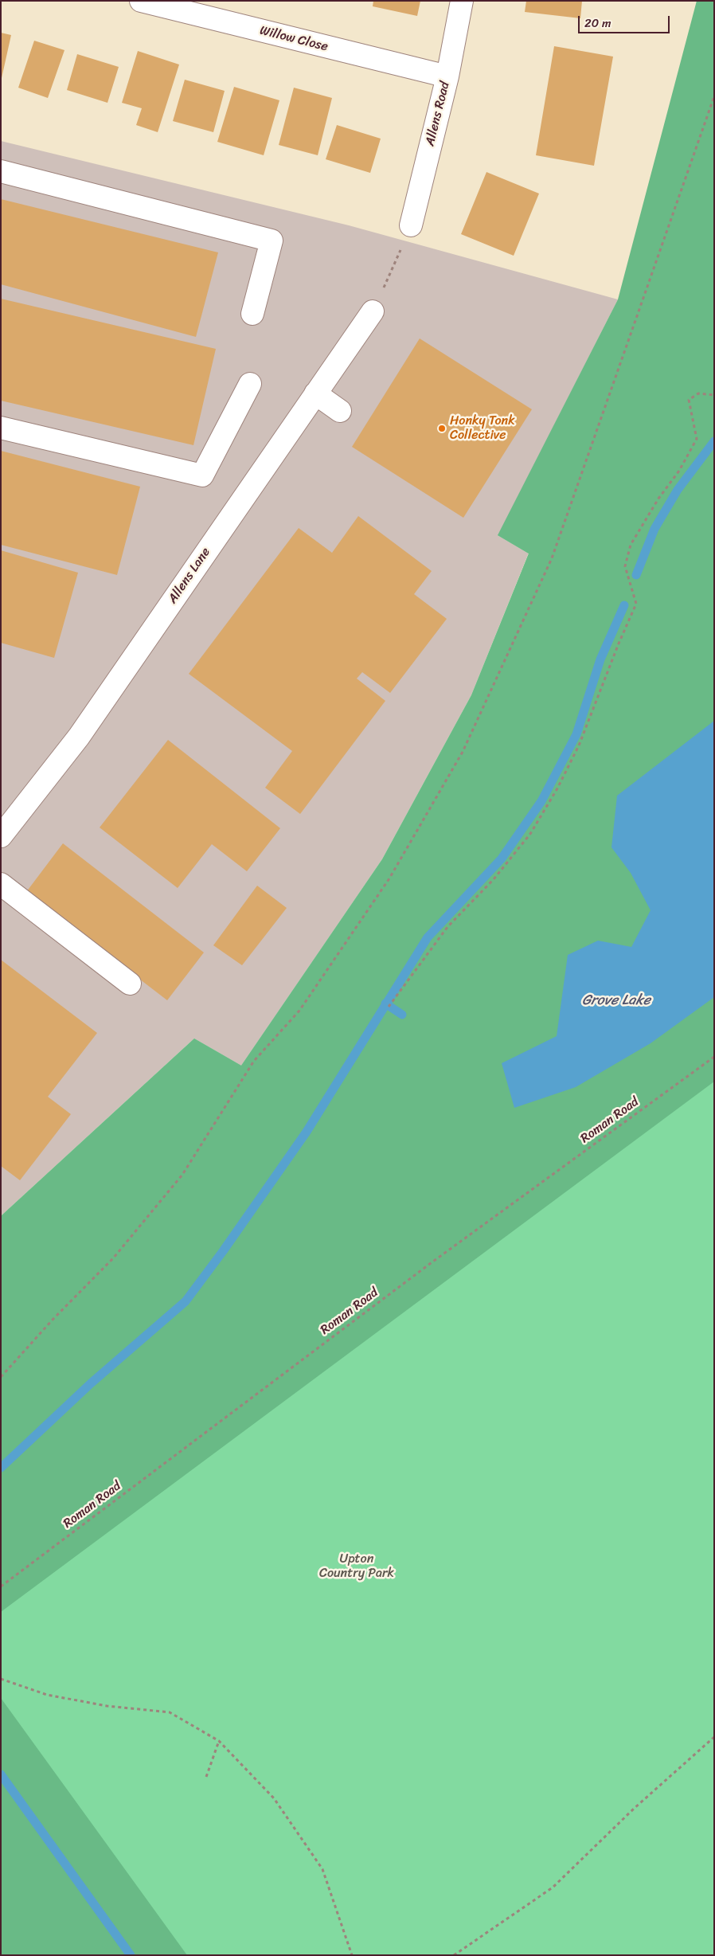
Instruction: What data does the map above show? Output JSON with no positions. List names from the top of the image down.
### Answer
{
  "streets": {
    "street": ["Willow Close", "Allens Road", "Allens Lane"],
    "path": ["Roman Road"]
  },
  "crossings": [
    ["Willow Close", "Allens Road"]
  ],
  "water": ["Grove Lake"],
  "parks": ["Upton Country Park"],
  "places": ["Honky Tonk Collective"],
  "scale_bar": "20 m"
}
